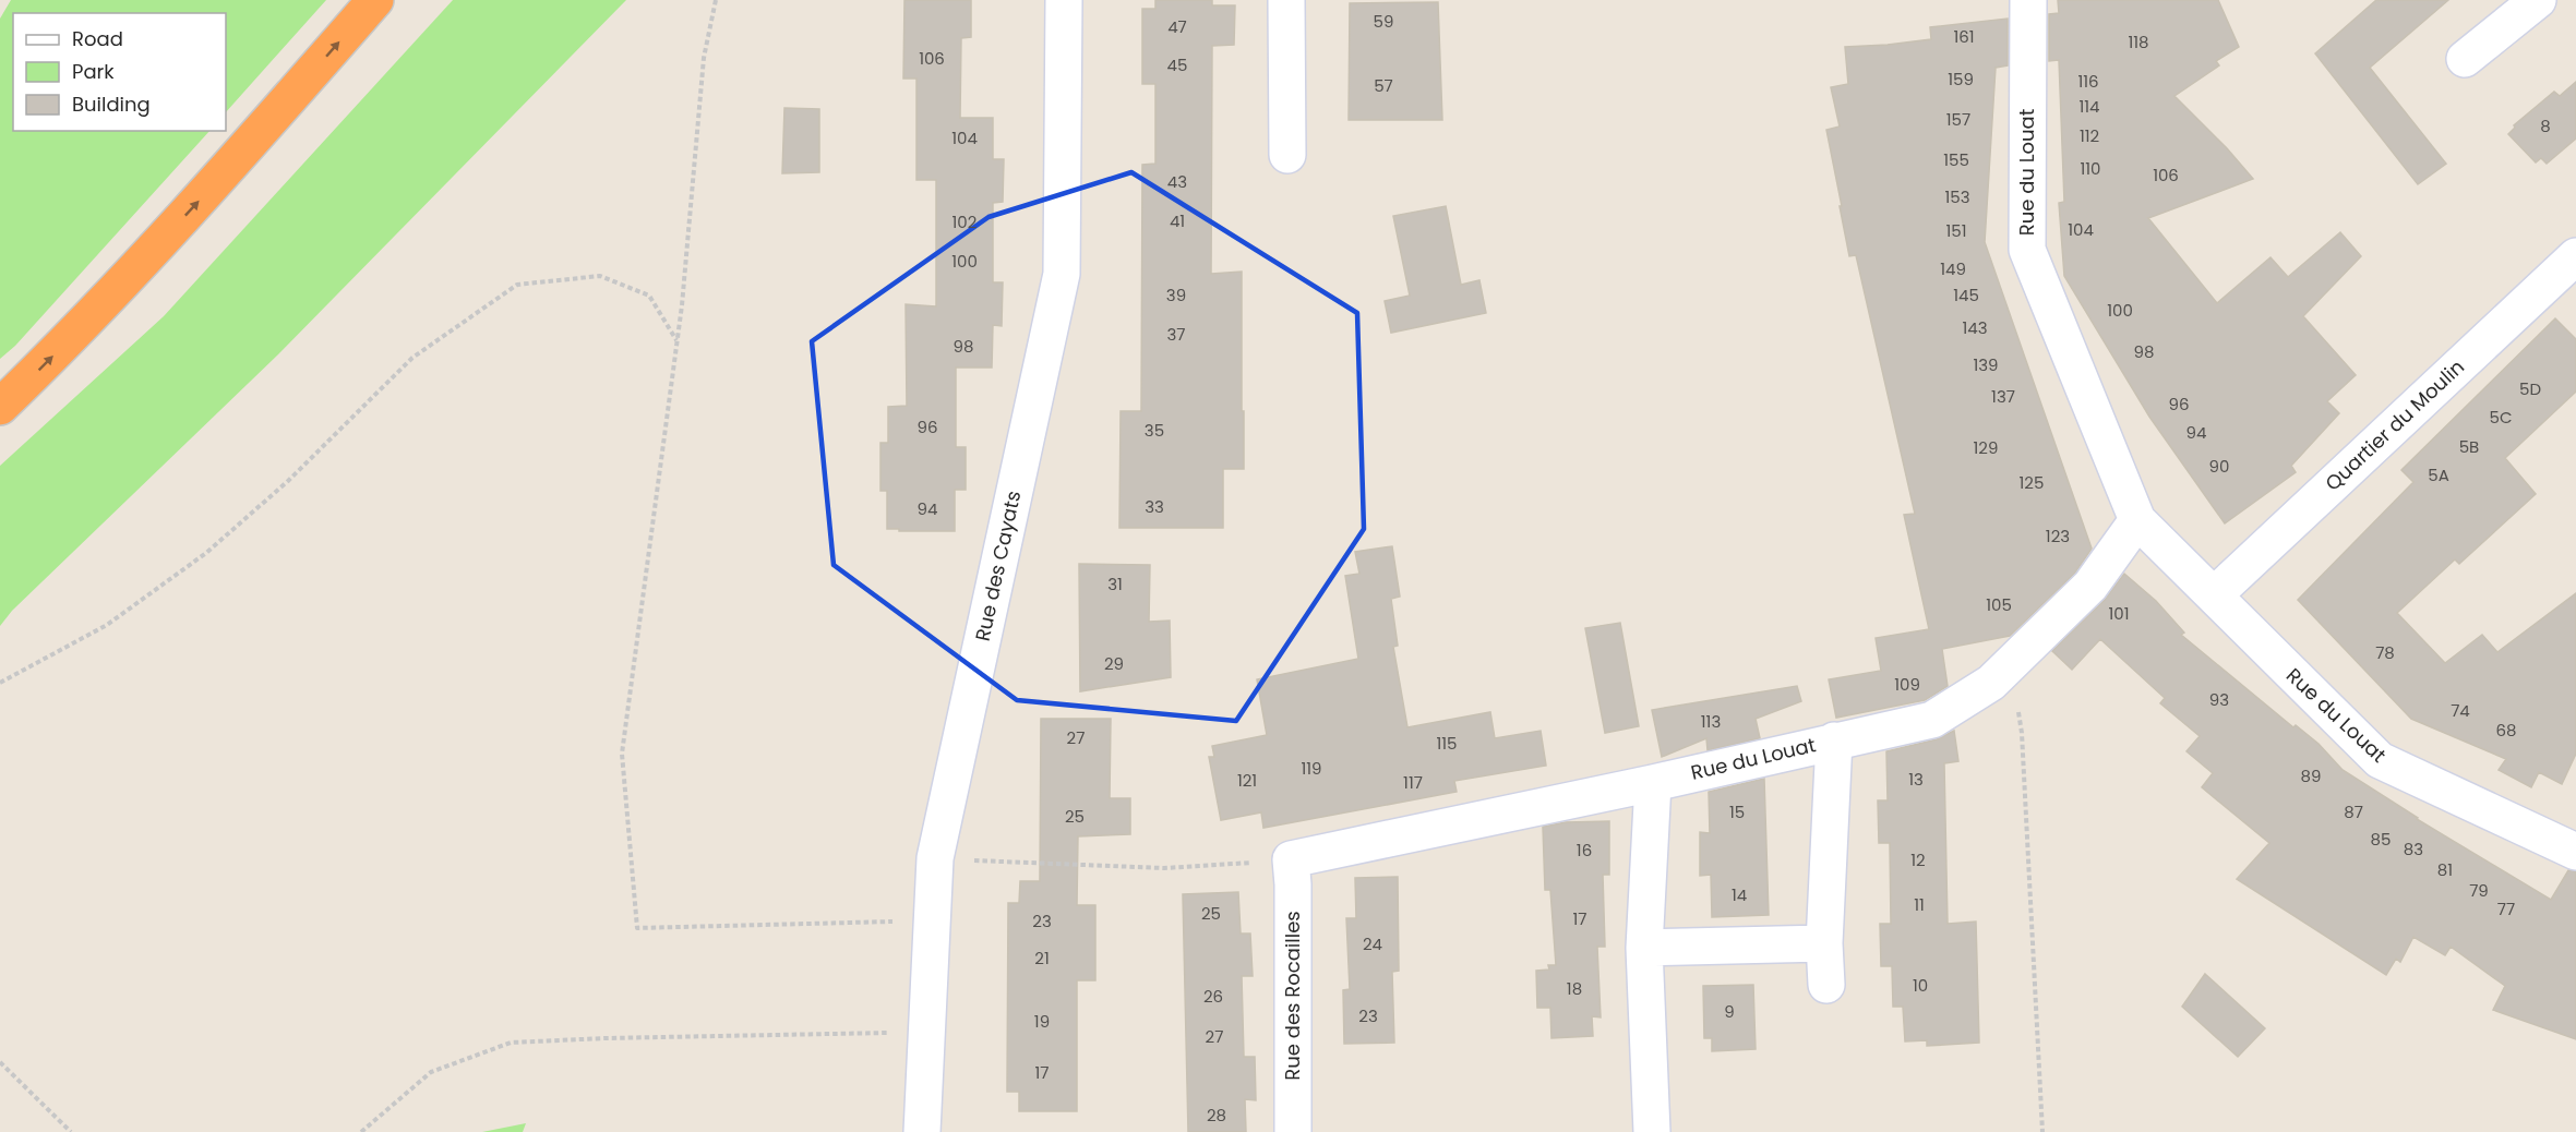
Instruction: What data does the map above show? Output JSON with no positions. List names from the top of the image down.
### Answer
{
  "streets": {
    "street": [
      "Rue du Louat",
      "Quartier du Moulin",
      "Rue des Cayats",
      "Rue des Rocailles"
    ]
  },
  "crossings": [
    ["Rue du Louat", "Quartier du Moulin"],
    ["Rue du Louat", "Rue des Rocailles"]
  ],
  "house_numbers": [
    "59",
    "47",
    "161",
    "118",
    "106",
    "45",
    "159",
    "116",
    "57",
    "114",
    "157",
    "8",
    "112",
    "104",
    "155",
    "110",
    "106",
    "43",
    "153",
    "41",
    "102",
    "104",
    "151",
    "100",
    "149",
    "39",
    "145",
    "100",
    "143",
    "37",
    "98",
    "98",
    "139",
    "5D",
    "137",
    "96",
    "5C",
    "96",
    "35",
    "94",
    "5B",
    "129",
    "90",
    "5A",
    "125",
    "33",
    "94",
    "123",
    "31",
    "105",
    "101",
    "78",
    "29",
    "109",
    "93",
    "74",
    "113",
    "68",
    "27",
    "115",
    "119",
    "89",
    "13",
    "121",
    "117",
    "15",
    "87",
    "25",
    "85",
    "83",
    "16",
    "12",
    "81",
    "79",
    "14",
    "11",
    "77",
    "25",
    "17",
    "23",
    "24",
    "21",
    "10",
    "18",
    "26",
    "9",
    "23",
    "19",
    "27",
    "17",
    "28"
  ],
  "legend": ["Road", "Park", "Building"]
}
